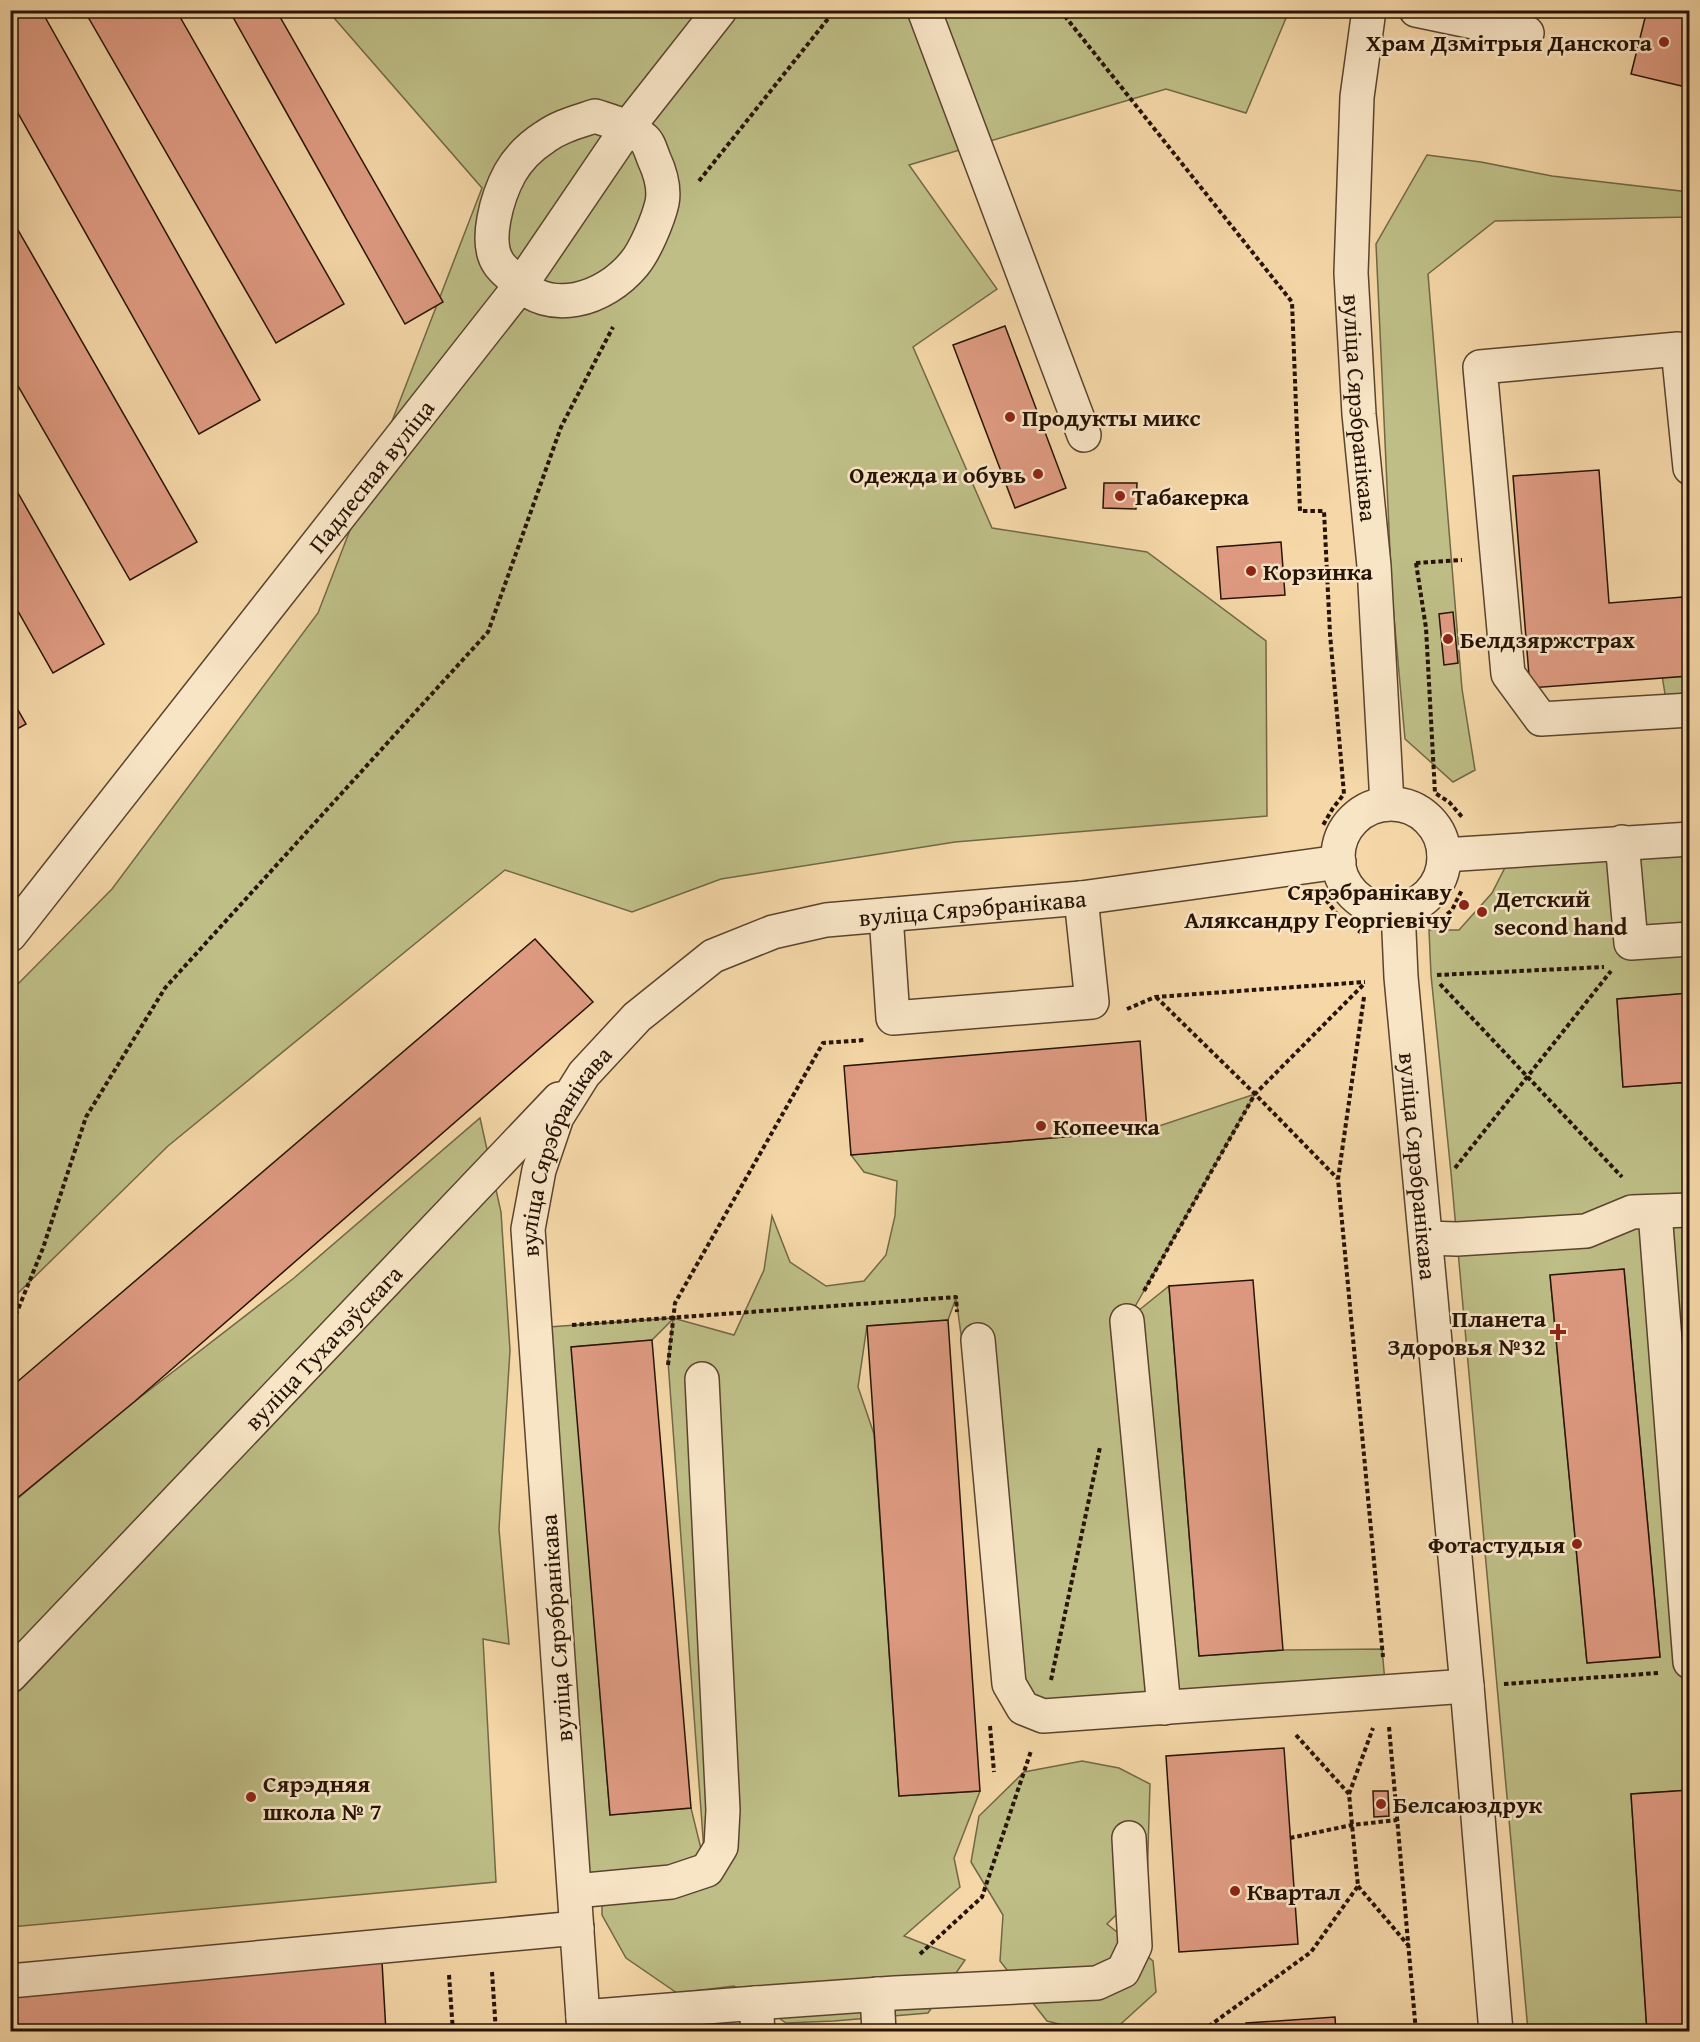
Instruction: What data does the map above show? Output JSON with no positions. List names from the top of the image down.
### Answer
{
  "streets": {
    "street": ["вуліца Сярэбранікава", "Падлесная вуліца", "вуліца Тухачэўскага"]
  },
  "crossings": [
    ["вуліца Сярэбранікава", "вуліца Тухачэўскага"]
  ],
  "places": {
    "other": [
      "Храм Дзмітрыя Данскога",
      "Продукты микс",
      "Одежда и обувь",
      "Табакерка",
      "Корзинка",
      "Белдзяржстрах",
      "Сярэбранікаву Аляксандру Георгіевічу",
      "Детский second hand",
      "Копеечка",
      "Фотастудыя",
      "Сярэдняя школа № 7",
      "Белсаюздрук",
      "Квартал"
    ],
    "health": ["Планета Здоровья №32"]
  }
}
